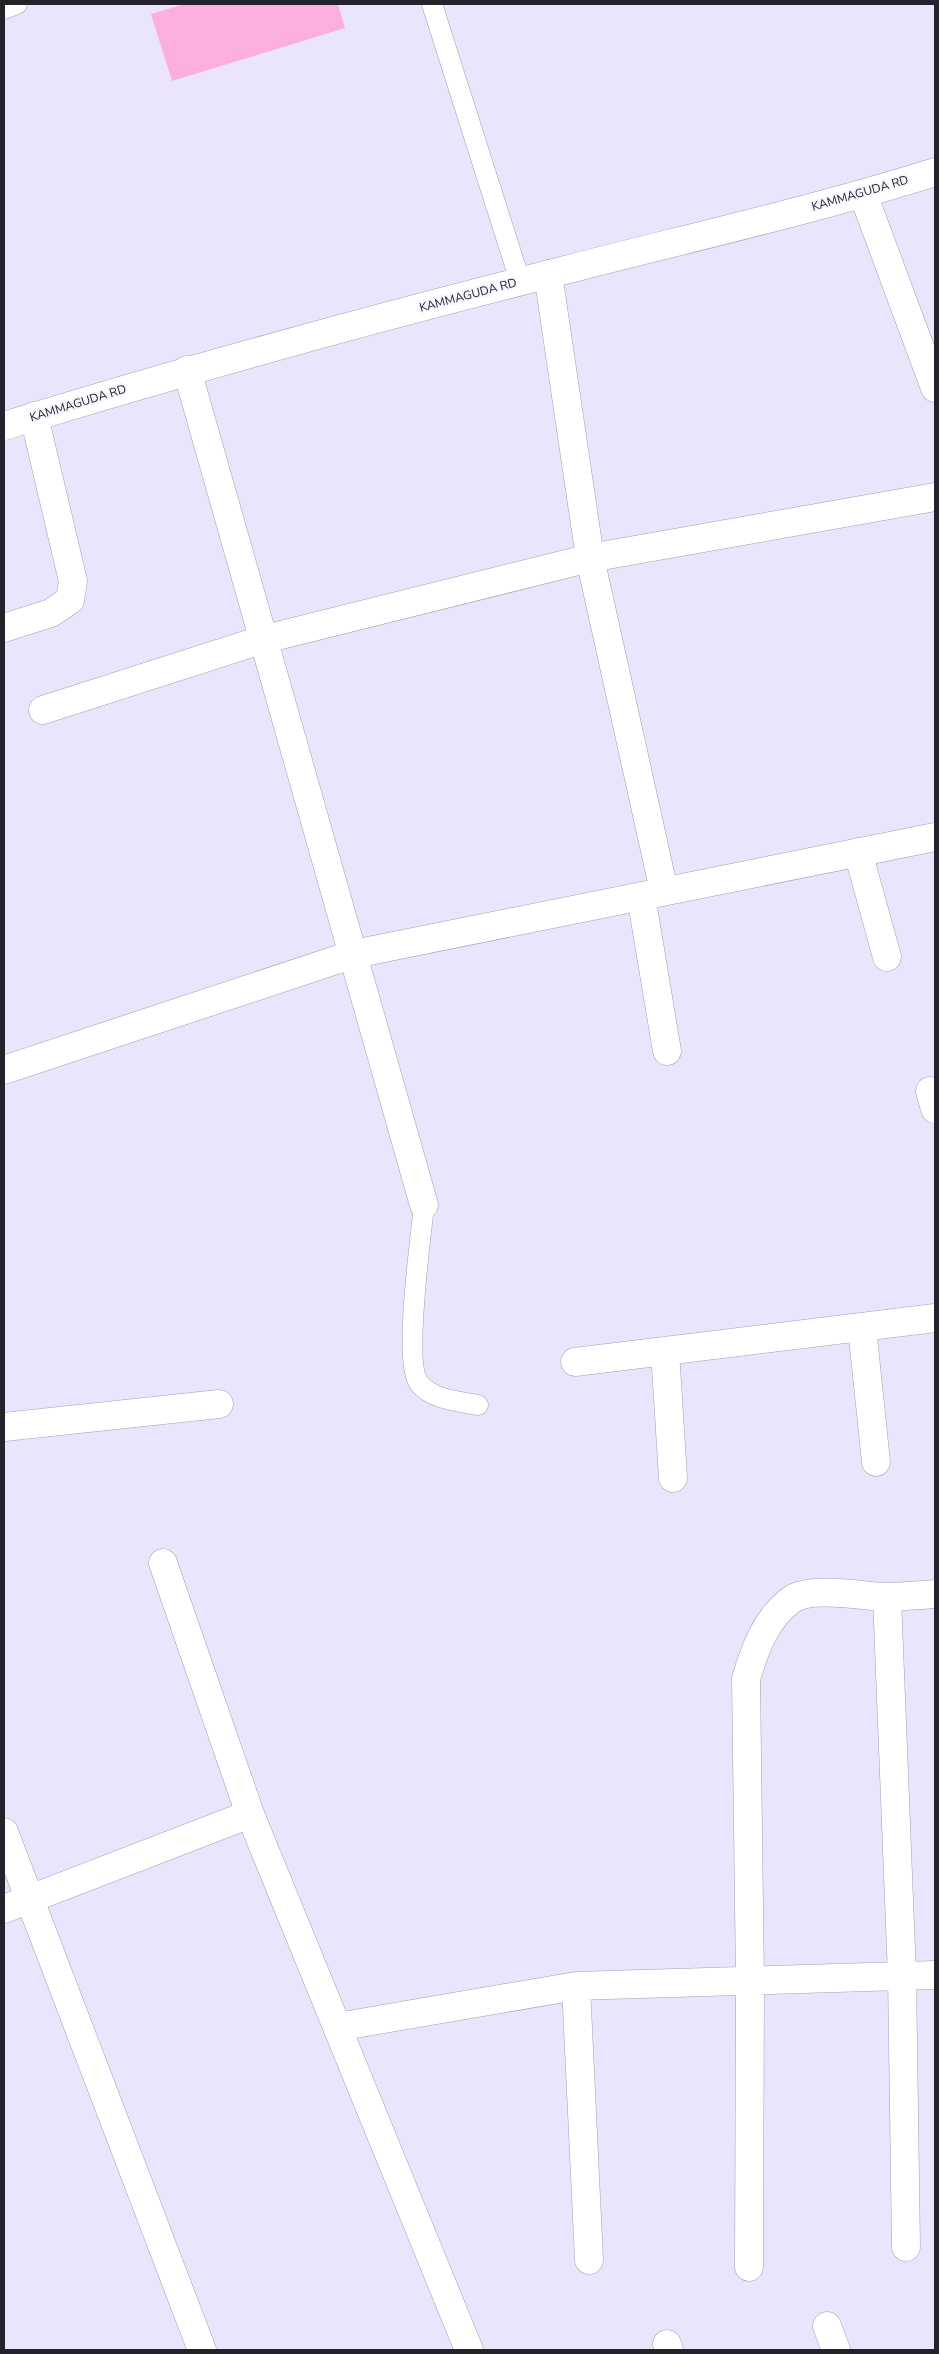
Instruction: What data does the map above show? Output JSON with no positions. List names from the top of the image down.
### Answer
{
  "streets": {
    "street": ["KAMMAGUDA RD"]
  }
}
